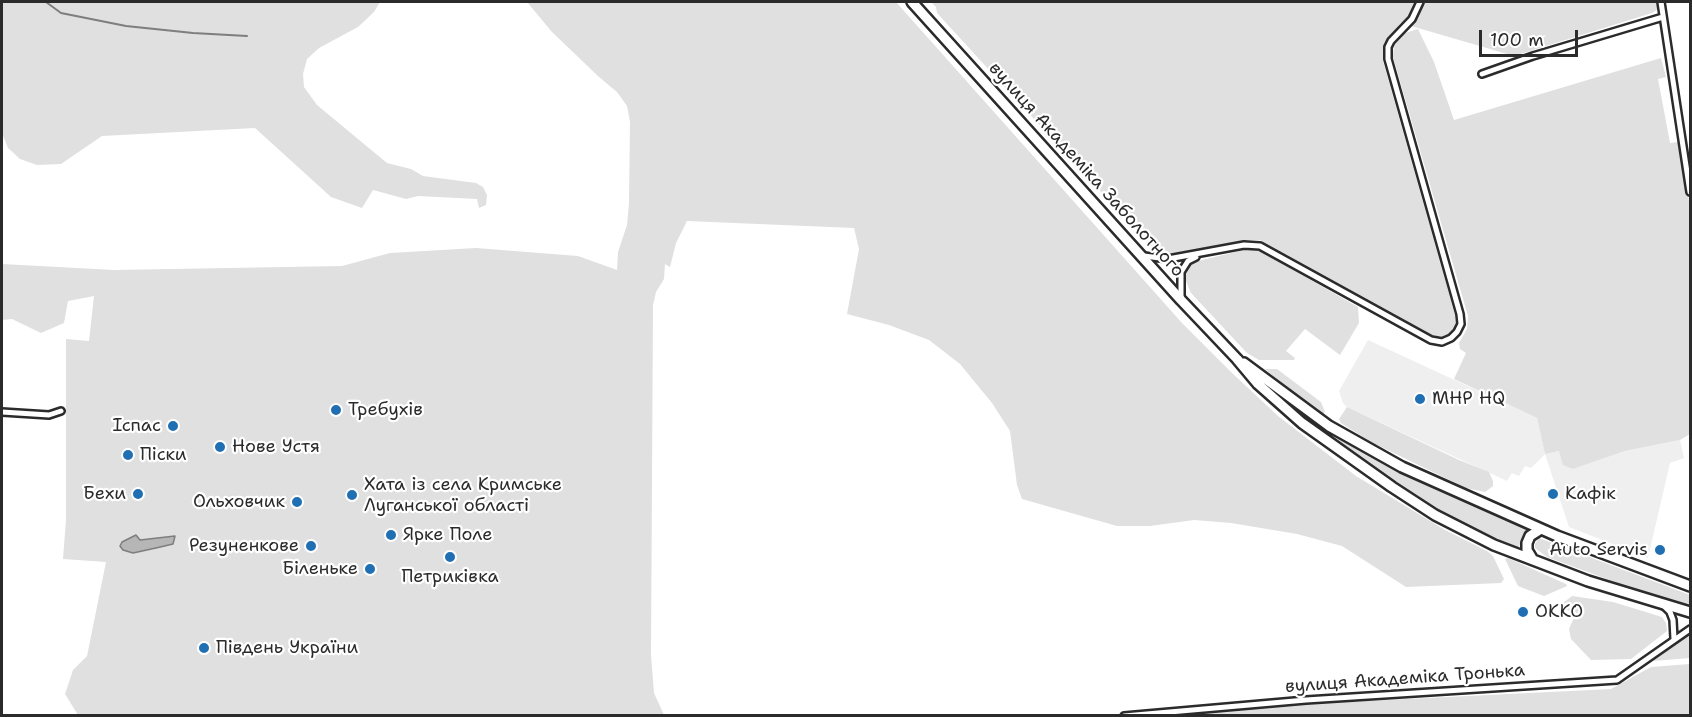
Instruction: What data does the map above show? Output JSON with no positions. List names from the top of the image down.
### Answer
{
  "streets": {
    "highway": ["вулиця Академіка Заболотного"],
    "street": ["вулиця Академіка Тронька"]
  },
  "places": [
    "MHP HQ",
    "Требухів",
    "Іспас",
    "Нове Устя",
    "Піски",
    "Бехи",
    "Кафік",
    "Хата iз села Кримське Луганської області",
    "Ольховчик",
    "Ярке Поле",
    "Резуненкове",
    "Auto Servis",
    "Петриківка",
    "Біленьке",
    "ОККО",
    "Південь України"
  ],
  "scale_bar": "100 m"
}
